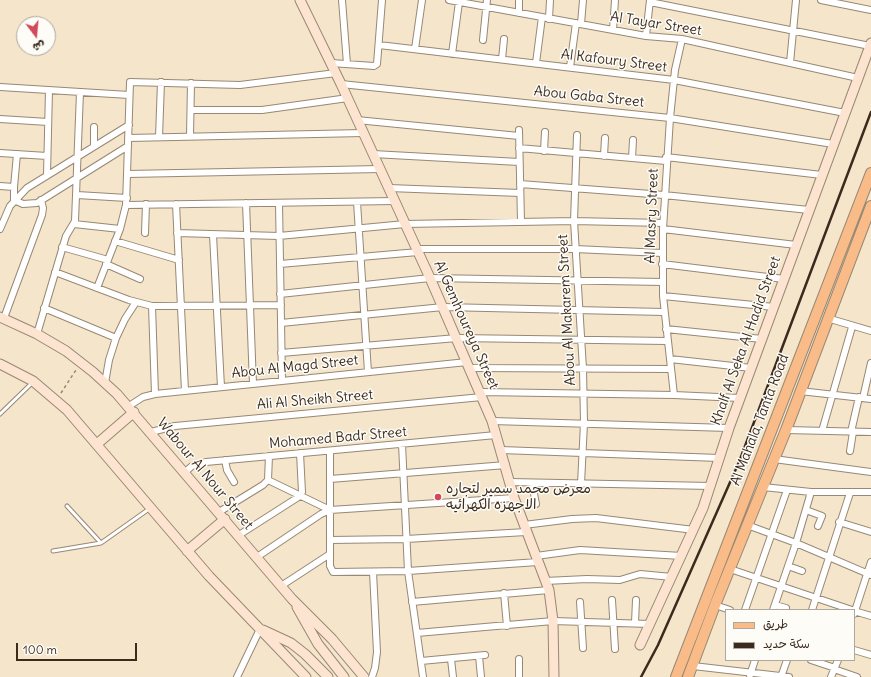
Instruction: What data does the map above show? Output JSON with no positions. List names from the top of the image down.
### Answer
{
  "streets": {
    "main road": ["Al Mahala, Tanta Road"],
    "street": [
      "Al Tayar Street",
      "Al Kafoury Street",
      "Abou Gaba Street",
      "Al Masry Street",
      "Abou Al Makarem Street",
      "Al Gemhoureya Street",
      "Khalf Al Seka Al Hadid Street",
      "Abou Al Magd Street",
      "Ali Al Sheikh Street",
      "Mohamed Badr Street",
      "Wabour Al Nour Street"
    ]
  },
  "crossings": [
    ["Al Tayar Street", "Al Masry Street"],
    ["Al Tayar Street", "Khalf Al Seka Al Hadid Street"],
    ["Al Kafoury Street", "Al Masry Street"],
    ["Al Kafoury Street", "Khalf Al Seka Al Hadid Street"],
    ["Abou Gaba Street", "Al Masry Street"],
    ["Abou Gaba Street", "Al Gemhoureya Street"],
    ["Abou Gaba Street", "Khalf Al Seka Al Hadid Street"],
    ["Al Masry Street", "Abou Al Magd Street"],
    ["Al Masry Street", "Ali Al Sheikh Street"],
    ["Abou Al Makarem Street", "Abou Al Magd Street"],
    ["Abou Al Makarem Street", "Ali Al Sheikh Street"],
    ["Al Gemhoureya Street", "Abou Al Magd Street"],
    ["Al Gemhoureya Street", "Ali Al Sheikh Street"],
    ["Al Gemhoureya Street", "Mohamed Badr Street"],
    ["Khalf Al Seka Al Hadid Street", "Ali Al Sheikh Street"],
    ["Abou Al Magd Street", "Wabour Al Nour Street"],
    ["Ali Al Sheikh Street", "Wabour Al Nour Street"],
    ["Mohamed Badr Street", "Wabour Al Nour Street"]
  ],
  "places": ["معرض محمد سمير لتجاره الاجهزه الكهرائيه"],
  "legend": ["طريق", "سكة حديد"],
  "scale_bar": "100 m",
  "north": "bottom"
}
